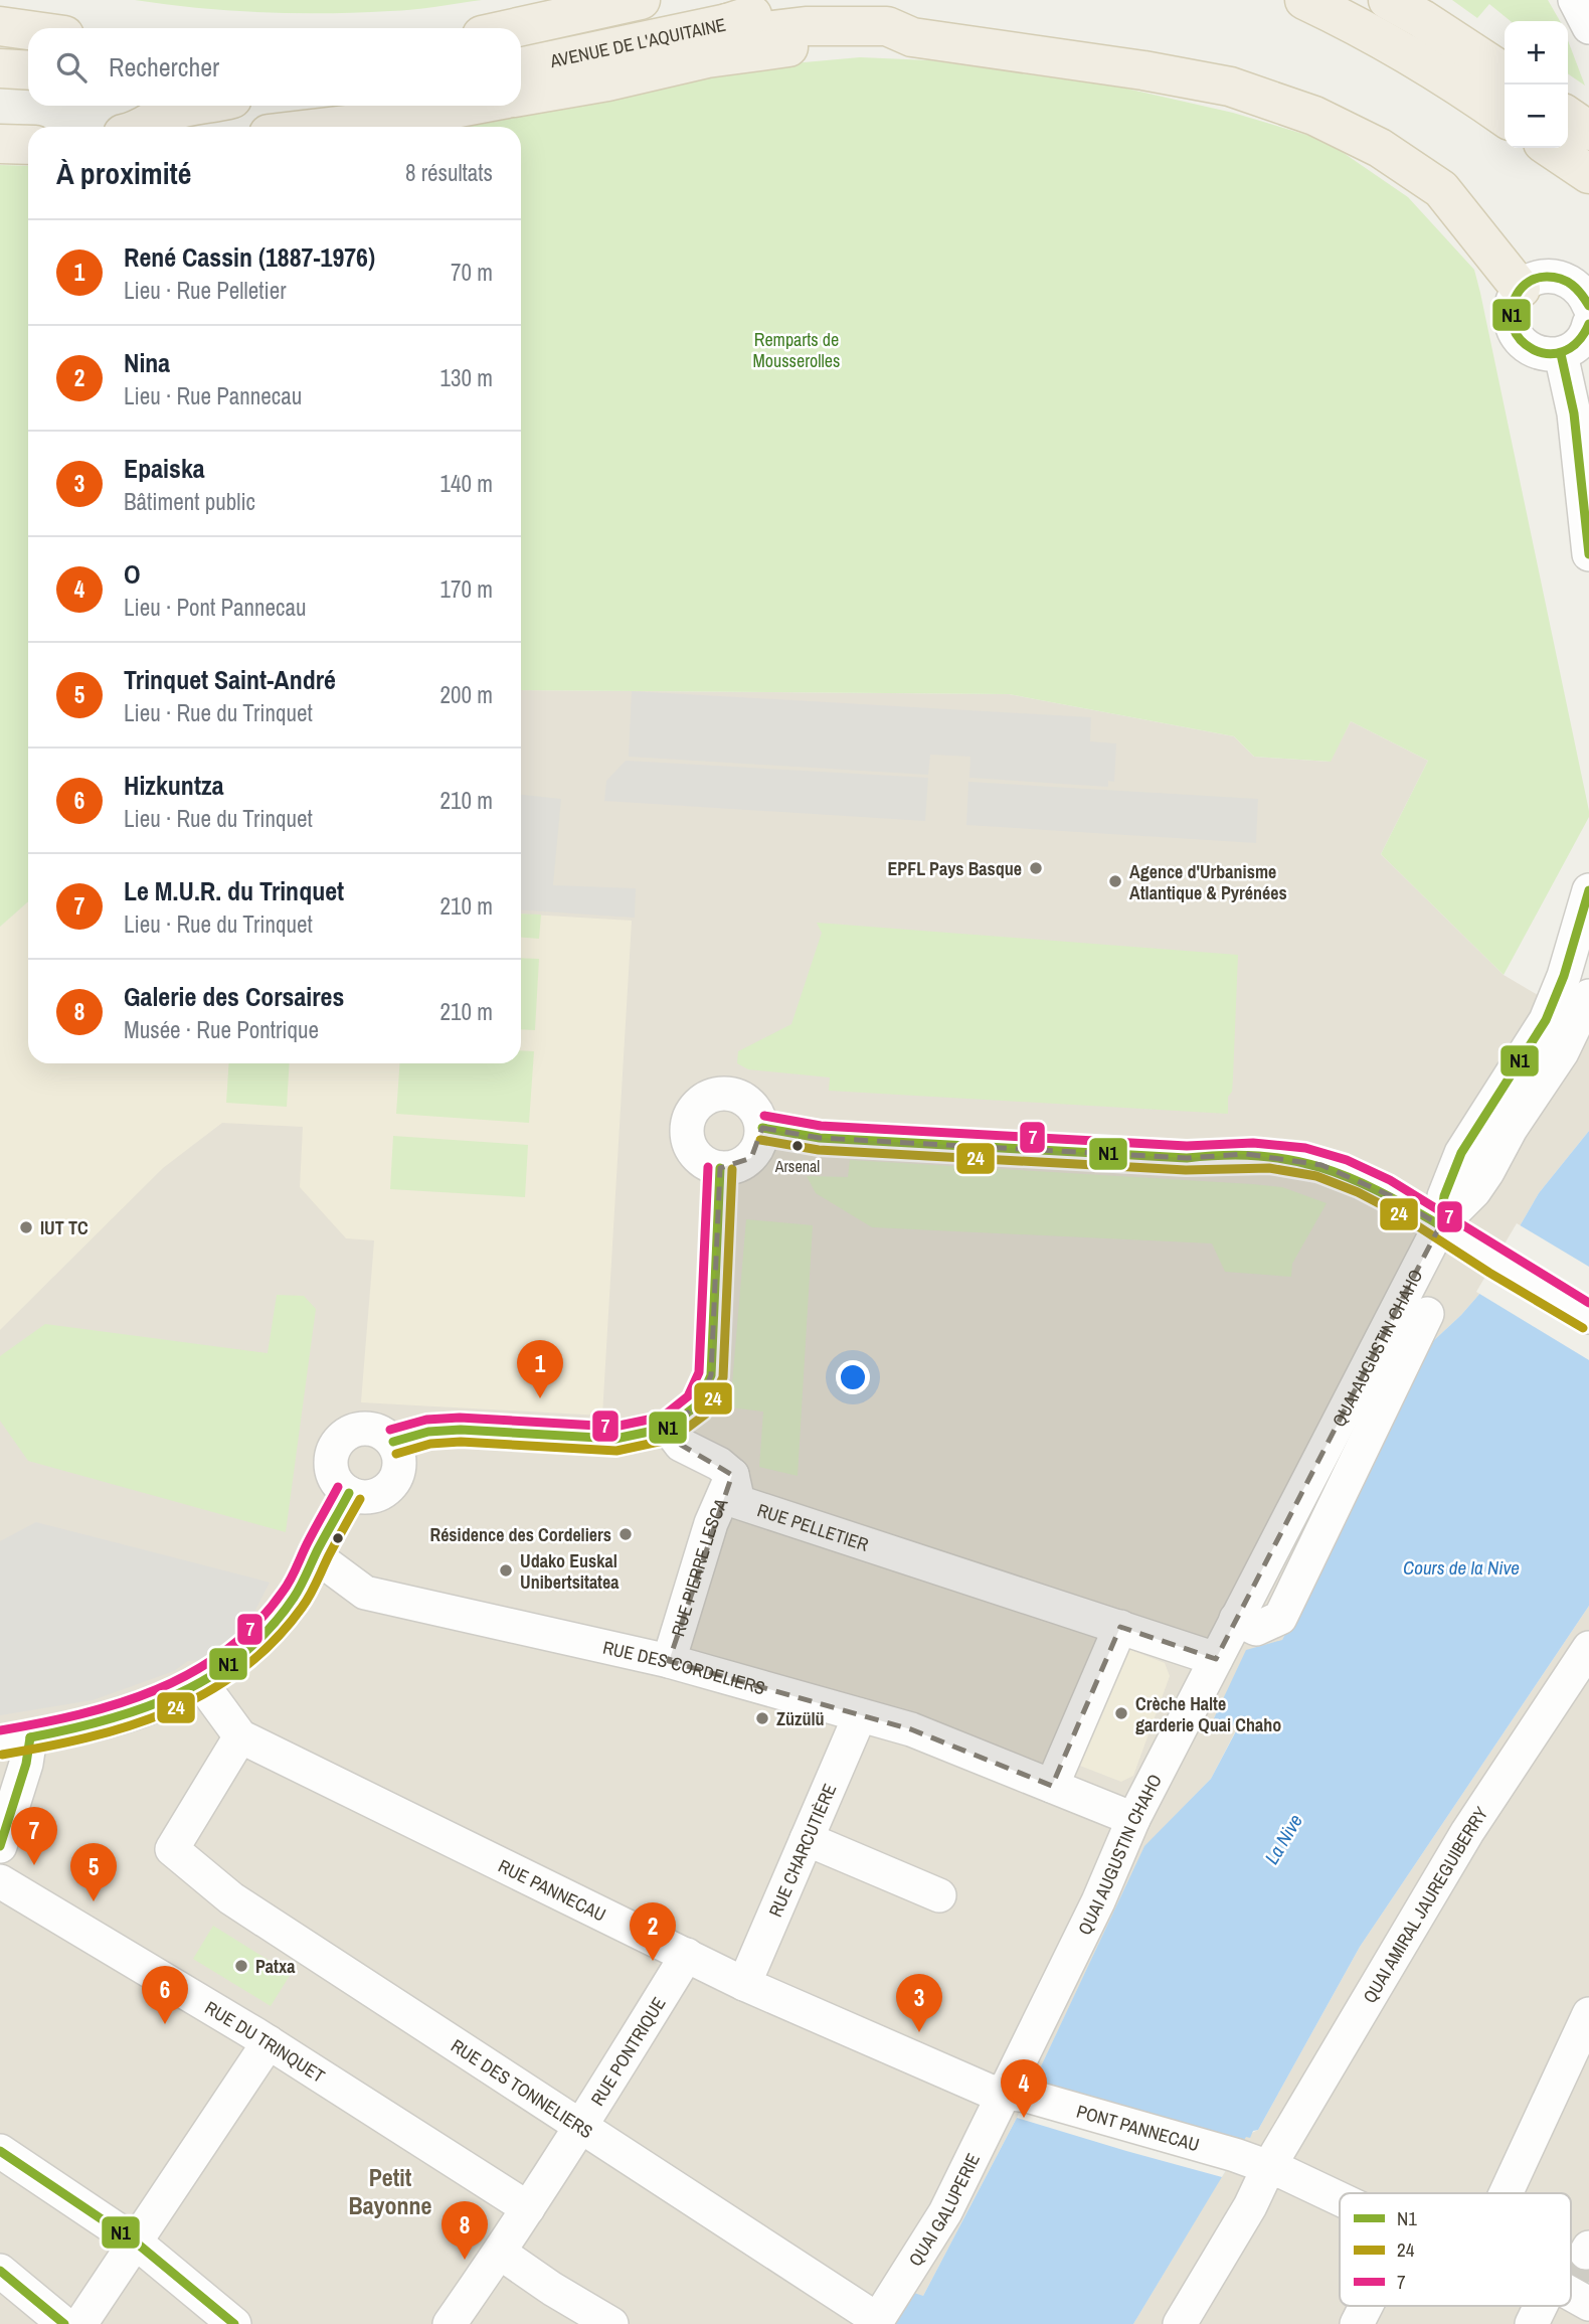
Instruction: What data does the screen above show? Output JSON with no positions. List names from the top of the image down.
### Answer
{
  "streets": {
    "main road": ["AVENUE DE L'AQUITAINE"],
    "street": [
      "QUAI AUGUSTIN CHAHO",
      "RUE PELLETIER",
      "RUE PIERRE LESCA",
      "RUE DES CORDELIERS",
      "RUE CHARCUTIÈRE",
      "RUE PANNECAU",
      "QUAI AMIRAL JAUREGUIBERRY",
      "RUE DU TRINQUET",
      "RUE PONTRIQUE",
      "RUE DES TONNELIERS",
      "PONT PANNECAU",
      "QUAI GALUPERIE"
    ]
  },
  "crossings": [
    ["QUAI AUGUSTIN CHAHO", "RUE PELLETIER"],
    ["QUAI AUGUSTIN CHAHO", "RUE DES CORDELIERS"],
    ["QUAI AUGUSTIN CHAHO", "RUE PANNECAU"],
    ["QUAI AUGUSTIN CHAHO", "PONT PANNECAU"],
    ["QUAI AUGUSTIN CHAHO", "QUAI GALUPERIE"],
    ["RUE PELLETIER", "RUE PIERRE LESCA"],
    ["RUE PIERRE LESCA", "RUE DES CORDELIERS"],
    ["RUE DES CORDELIERS", "RUE CHARCUTIÈRE"],
    ["RUE CHARCUTIÈRE", "RUE PANNECAU"],
    ["RUE PANNECAU", "RUE PONTRIQUE"],
    ["RUE PANNECAU", "RUE DES TONNELIERS"],
    ["RUE PANNECAU", "PONT PANNECAU"],
    ["RUE PANNECAU", "QUAI GALUPERIE"],
    ["QUAI AMIRAL JAUREGUIBERRY", "PONT PANNECAU"],
    ["RUE DU TRINQUET", "RUE PONTRIQUE"],
    ["RUE PONTRIQUE", "RUE DES TONNELIERS"],
    ["RUE DES TONNELIERS", "QUAI GALUPERIE"],
    ["PONT PANNECAU", "QUAI GALUPERIE"]
  ],
  "districts": ["Petit Bayonne"],
  "water": ["Cours de la Nive", "La Nive"],
  "parks": ["Remparts de Mousserolles"],
  "places": [
    "EPFL Pays Basque",
    "Agence d'Urbanisme Atlantique & Pyrénées",
    "Arsenal",
    "IUT TC",
    "Résidence des Cordeliers",
    "Udako Euskal Unibertsitatea",
    "Crèche Halte garderie Quai Chaho",
    "Züzülü",
    "Patxa"
  ],
  "lines": ["transit line N1", "transit line 7", "transit line 24"],
  "legend": ["N1", "24", "7"],
  "page": {
    "map_buttons": ["+", "−"],
    "search": "Rechercher",
    "heading": ["À proximité", "8 résultats"],
    "list": [
      {
        "mark": "1",
        "name": "René Cassin (1887-1976)",
        "note": "Lieu · Rue Pelletier",
        "value": "70 m"
      },
      {
        "mark": "2",
        "name": "Nina",
        "note": "Lieu · Rue Pannecau",
        "value": "130 m"
      },
      {
        "mark": "3",
        "name": "Epaiska",
        "note": "Bâtiment public",
        "value": "140 m"
      },
      {
        "mark": "4",
        "name": "O",
        "note": "Lieu · Pont Pannecau",
        "value": "170 m"
      },
      {
        "mark": "5",
        "name": "Trinquet Saint-André",
        "note": "Lieu · Rue du Trinquet",
        "value": "200 m"
      },
      {
        "mark": "6",
        "name": "Hizkuntza",
        "note": "Lieu · Rue du Trinquet",
        "value": "210 m"
      },
      {
        "mark": "7",
        "name": "Le M.U.R. du Trinquet",
        "note": "Lieu · Rue du Trinquet",
        "value": "210 m"
      },
      {
        "mark": "8",
        "name": "Galerie des Corsaires",
        "note": "Musée · Rue Pontrique",
        "value": "210 m"
      }
    ],
    "pins": [
      "1",
      "7",
      "5",
      "2",
      "6",
      "3",
      "4",
      "8"
    ]
  }
}
